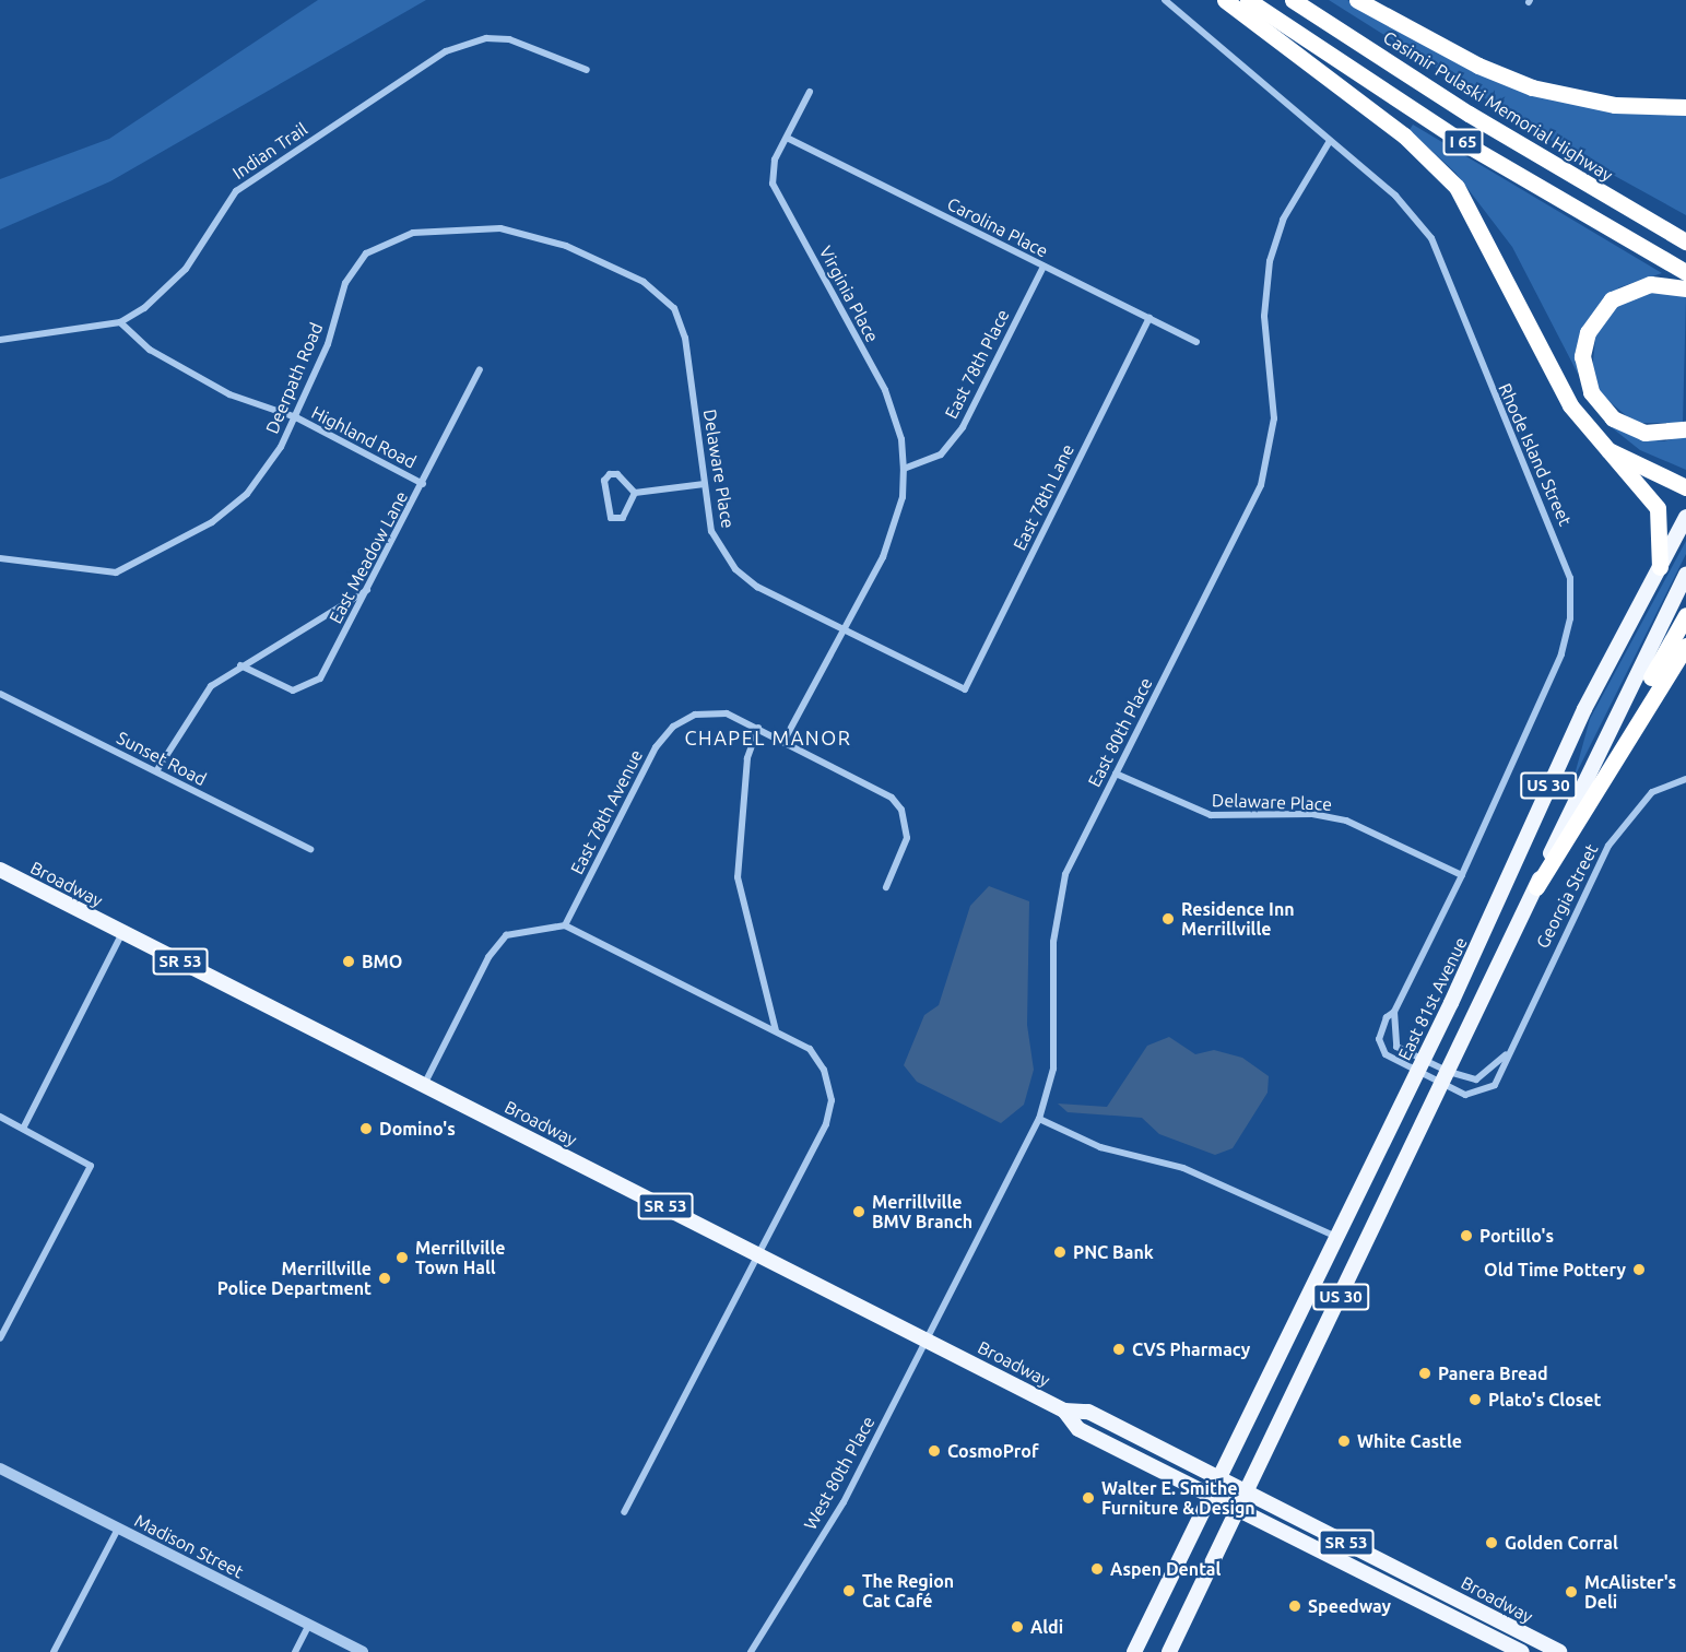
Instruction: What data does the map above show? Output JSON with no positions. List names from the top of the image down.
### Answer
{
  "streets": {
    "highway": ["Casimir Pulaski Memorial Highway", "I 65"],
    "main road": [
      "US 30",
      "Broadway",
      "SR 53",
      "East 81st Avenue"
    ],
    "street": [
      "Indian Trail",
      "Carolina Place",
      "Virginia Place",
      "East 78th Place",
      "Deerpath Road",
      "Highland Road",
      "Rhode Island Street",
      "Delaware Place",
      "East 78th Lane",
      "East Meadow Lane",
      "East 80th Place",
      "Sunset Road",
      "East 78th Avenue",
      "Georgia Street",
      "West 80th Place",
      "Madison Street"
    ]
  },
  "crossings": [
    ["Indian Trail", "Highland Road"],
    ["Carolina Place", "Virginia Place"],
    ["Carolina Place", "East 78th Place"],
    ["Carolina Place", "East 78th Lane"],
    ["Virginia Place", "East 78th Place"],
    ["Deerpath Road", "Highland Road"],
    ["Deerpath Road", "Delaware Place"],
    ["Highland Road", "East Meadow Lane"],
    ["Rhode Island Street", "Delaware Place"],
    ["Rhode Island Street", "East 80th Place"],
    ["Rhode Island Street", "US 30"],
    ["Rhode Island Street", "Georgia Street"],
    ["Rhode Island Street", "East 81st Avenue"],
    ["Delaware Place", "East 78th Lane"],
    ["Delaware Place", "East 80th Place"],
    ["East 80th Place", "Broadway"],
    ["East 80th Place", "West 80th Place"],
    ["US 30", "Broadway"],
    ["US 30", "Georgia Street"],
    ["US 30", "East 81st Avenue"],
    ["Broadway", "East 81st Avenue"],
    ["Broadway", "West 80th Place"]
  ],
  "districts": ["CHAPEL MANOR"],
  "places": [
    "Residence Inn Merrillville",
    "BMO",
    "Domino's",
    "Merrillville BMV Branch",
    "Portillo's",
    "PNC Bank",
    "Merrillville Town Hall",
    "Old Time Pottery",
    "Merrillville Police Department",
    "CVS Pharmacy",
    "Panera Bread",
    "Plato's Closet",
    "White Castle",
    "CosmoProf",
    "Walter E. Smithe Furniture & Design",
    "Golden Corral",
    "Aspen Dental",
    "The Region Cat Café",
    "McAlister's Deli",
    "Speedway",
    "Aldi"
  ]
}
